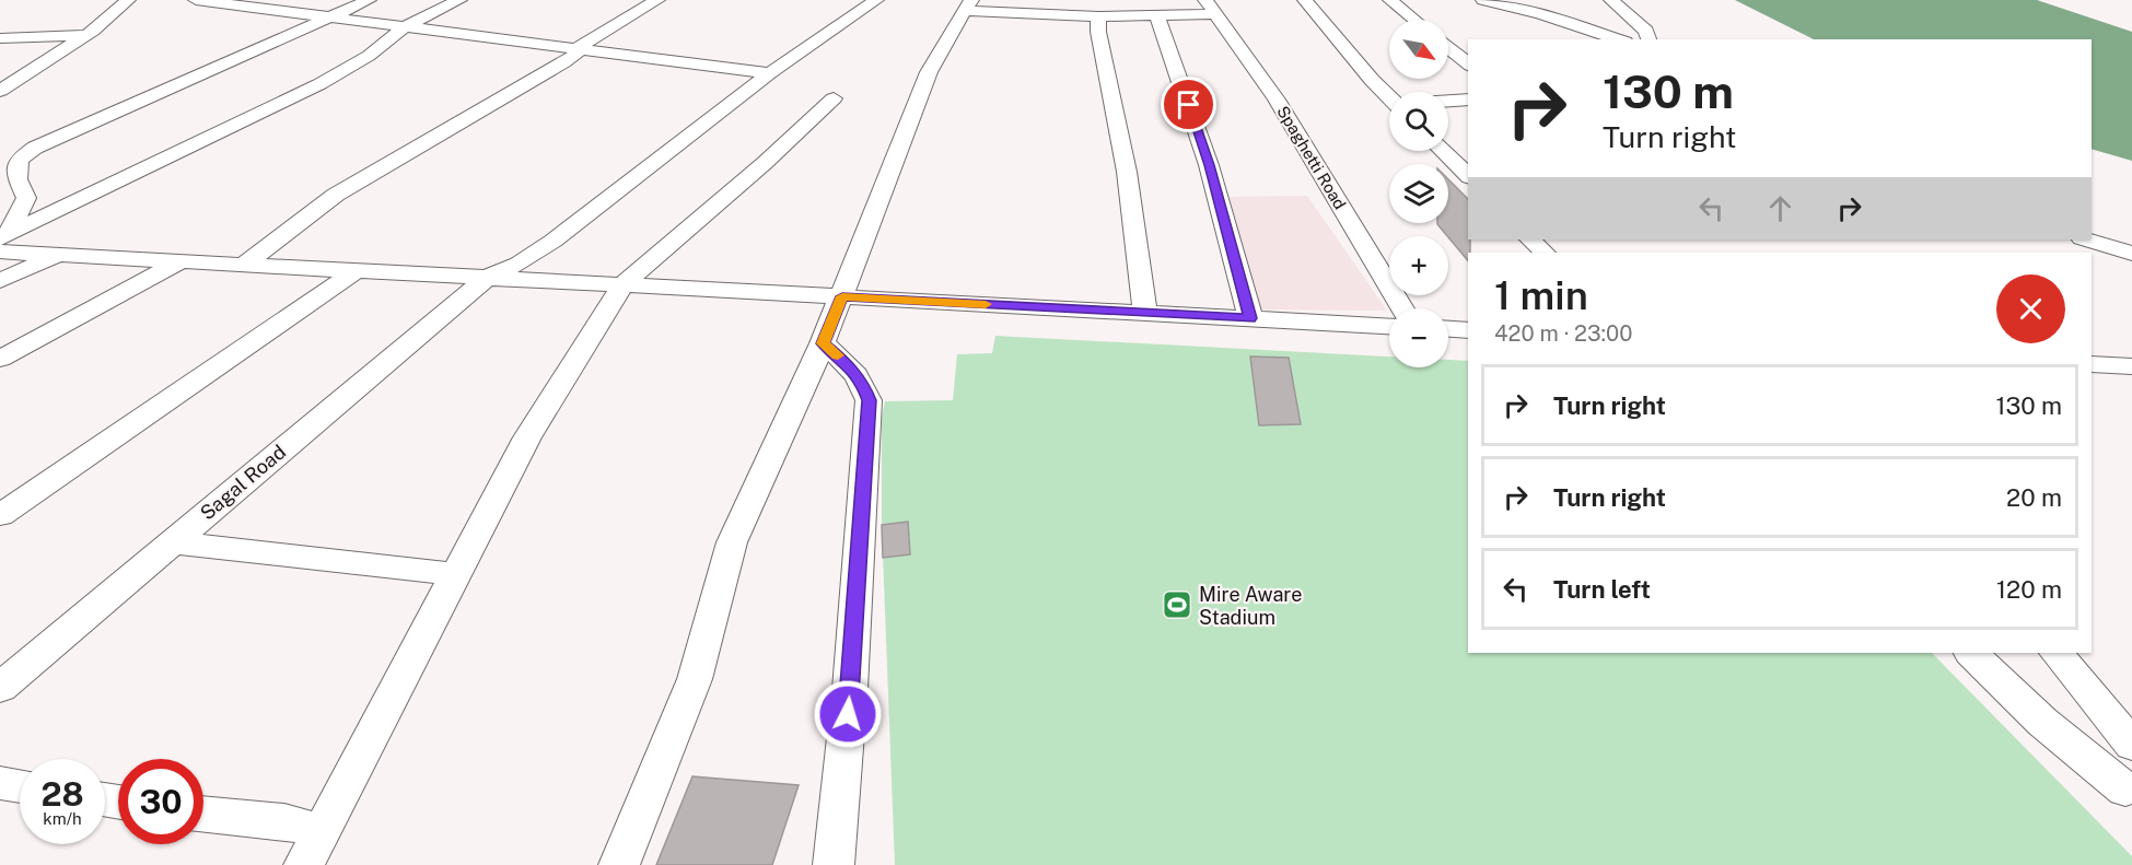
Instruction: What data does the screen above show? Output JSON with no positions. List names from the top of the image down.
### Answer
{
  "streets": {
    "street": ["Spaghetti Road", "Sagal Road"]
  },
  "places": {
    "sports": ["Mire Aware Stadium"]
  },
  "north": "bottom right",
  "page": {
    "map_buttons": ["+", "−"],
    "turn": ["130 m", "Turn right"],
    "heading": ["1 min", "420 m · 23:00"],
    "list": [
      {
        "name": "Turn right",
        "value": "130 m"
      },
      {
        "name": "Turn right",
        "value": "20 m"
      },
      {
        "name": "Turn left",
        "value": "120 m"
      }
    ],
    "speed": "28 km/h",
    "limit": "30"
  }
}
